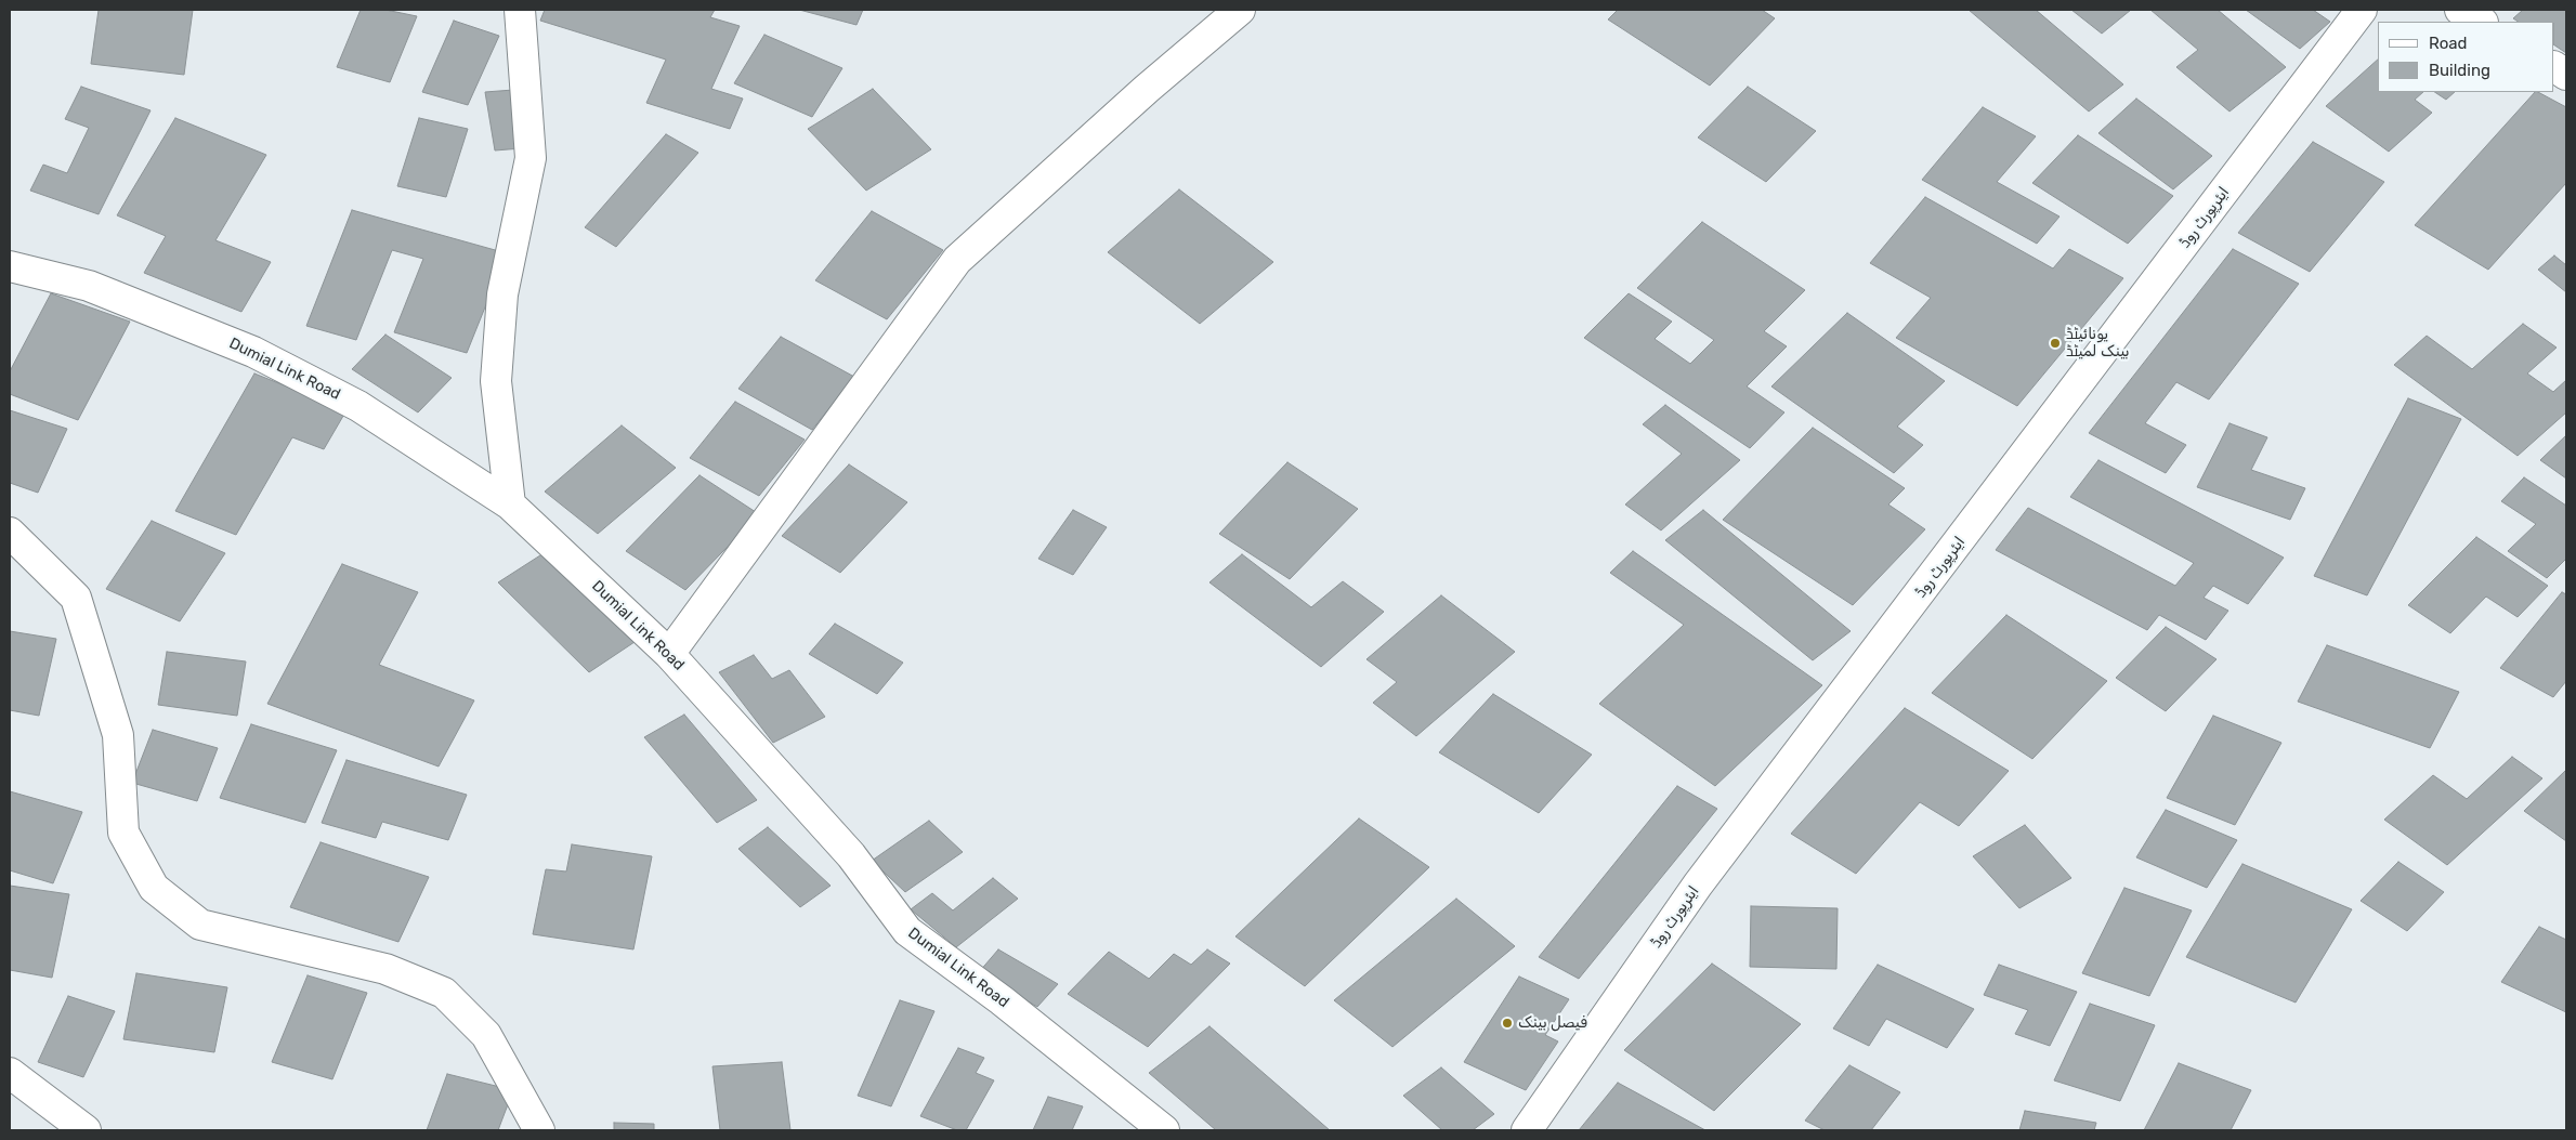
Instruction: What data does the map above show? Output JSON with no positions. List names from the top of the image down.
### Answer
{
  "streets": {
    "main road": ["ایئرپورٹ روڈ", "Dumial Link Road"]
  },
  "places": ["یونائیٹڈ بینک لمیٹڈ", "فیصل بینک"],
  "legend": ["Road", "Building"]
}
